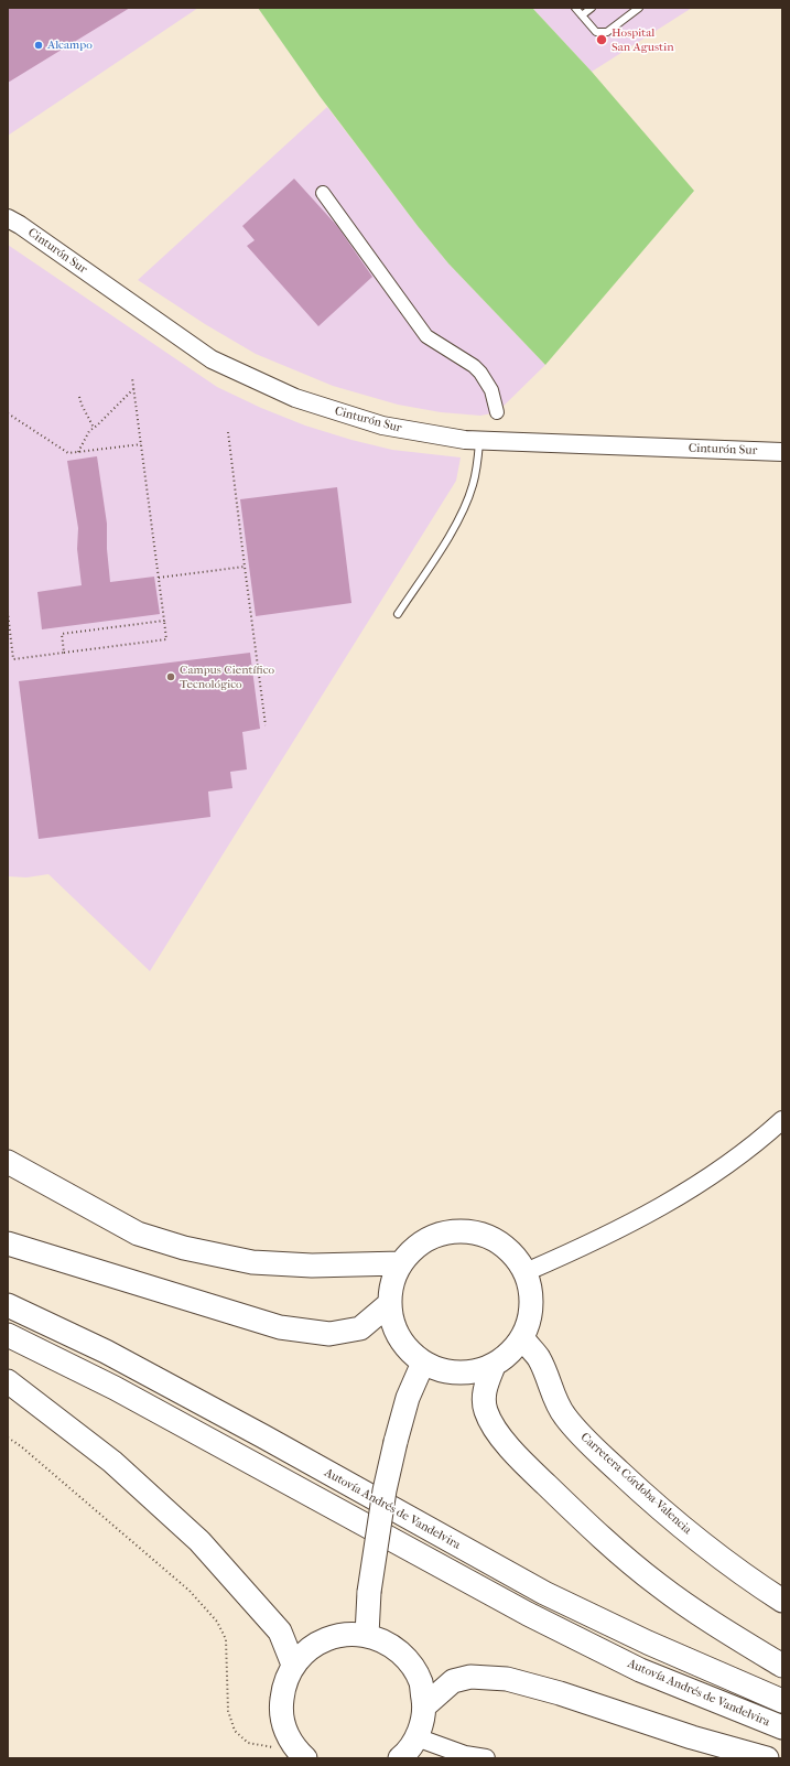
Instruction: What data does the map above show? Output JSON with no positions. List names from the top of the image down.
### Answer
{
  "streets": {
    "highway": ["Carretera Córdoba-Valencia", "Autovía Andrés de Vandelvira"],
    "main road": ["Cinturón Sur"]
  },
  "places": ["Hospital San Agustin", "Alcampo", "Campus Científico Tecnológico"]
}
